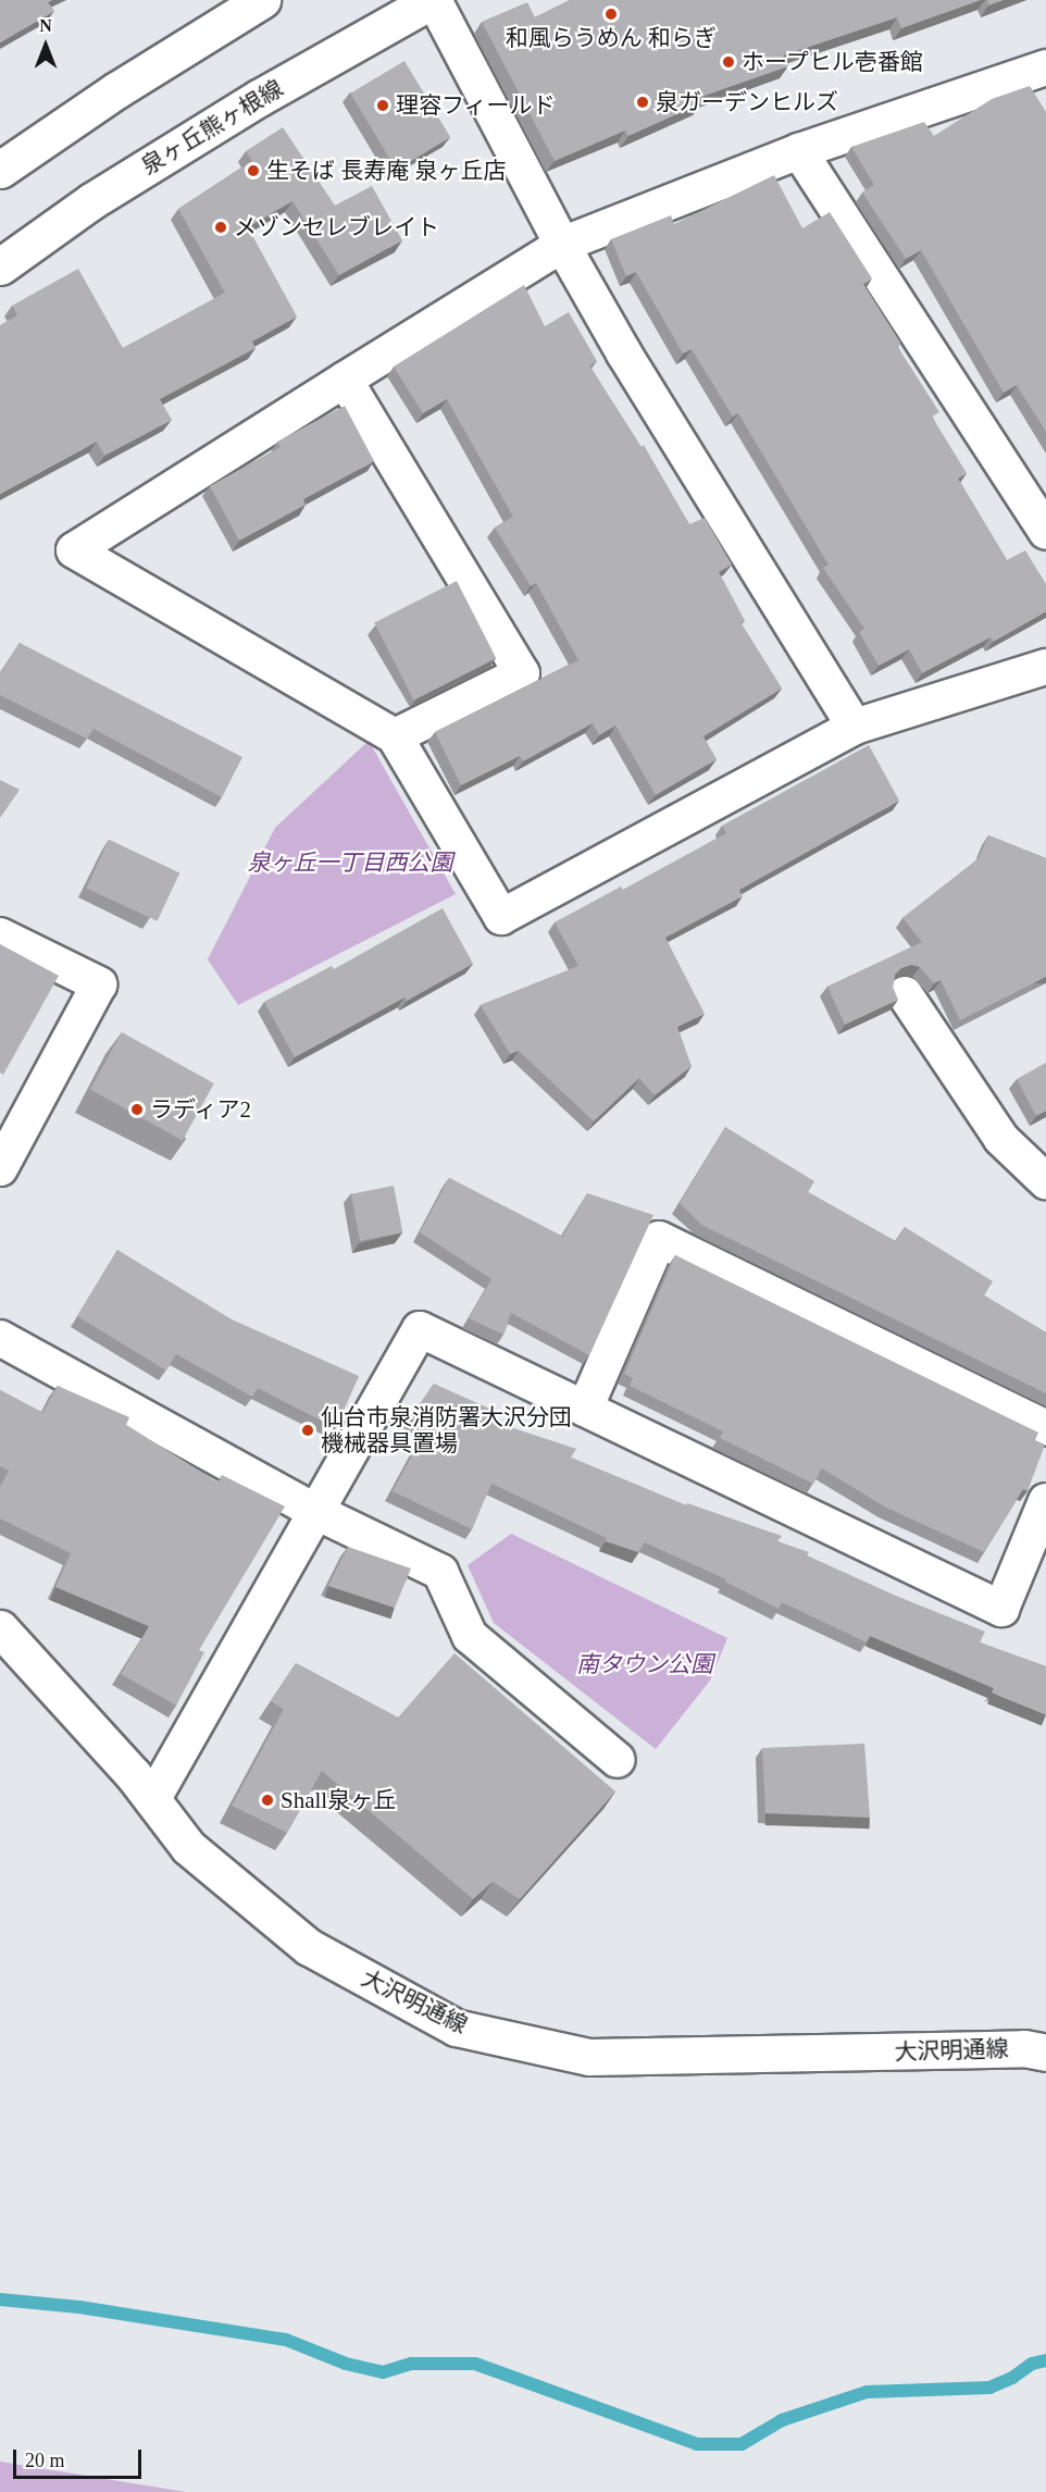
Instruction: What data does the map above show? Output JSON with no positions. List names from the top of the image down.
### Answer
{
  "streets": {
    "street": ["泉ヶ丘熊ヶ根線", "大沢明通線"]
  },
  "parks": ["泉ヶ丘一丁目西公園", "南タウン公園"],
  "places": [
    "和風らうめん 和らぎ",
    "ホープヒル壱番館",
    "泉ガーデンヒルズ",
    "理容フィールド",
    "生そば 長寿庵 泉ヶ丘店",
    "メゾンセレブレイト",
    "ラディア2",
    "仙台市泉消防署大沢分団 機械器具置場",
    "Shall泉ヶ丘"
  ],
  "scale_bar": "20 m",
  "north": "top"
}
